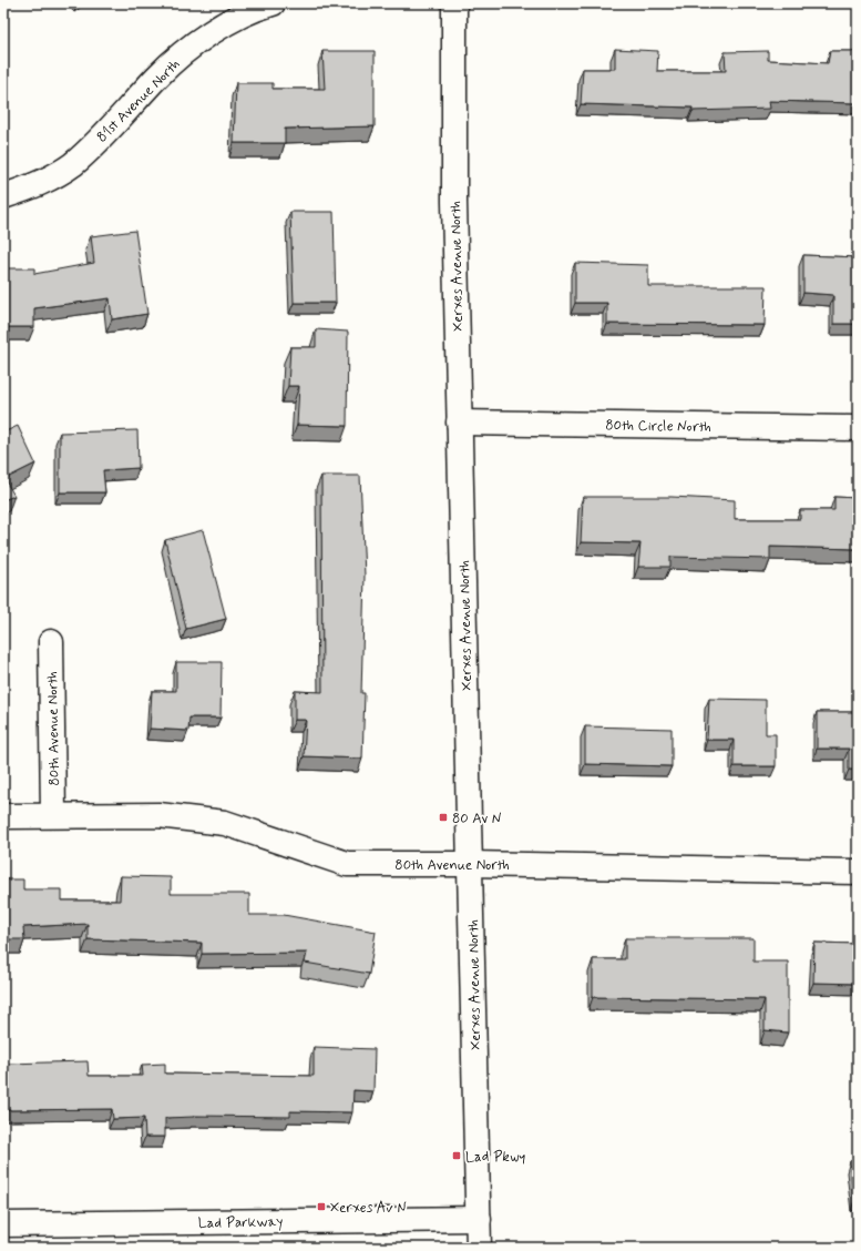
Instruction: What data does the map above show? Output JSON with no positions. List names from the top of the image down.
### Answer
{
  "streets": {
    "street": [
      "81st Avenue North",
      "Xerxes Avenue North",
      "80th Circle North",
      "80th Avenue North",
      "Lad Parkway"
    ]
  },
  "crossings": [
    ["Xerxes Avenue North", "80th Circle North"],
    ["Xerxes Avenue North", "80th Avenue North"],
    ["Xerxes Avenue North", "Lad Parkway"]
  ],
  "places": {
    "transit": ["80 Av N", "Lad Pkwy", "Xerxes Av N"]
  }
}
